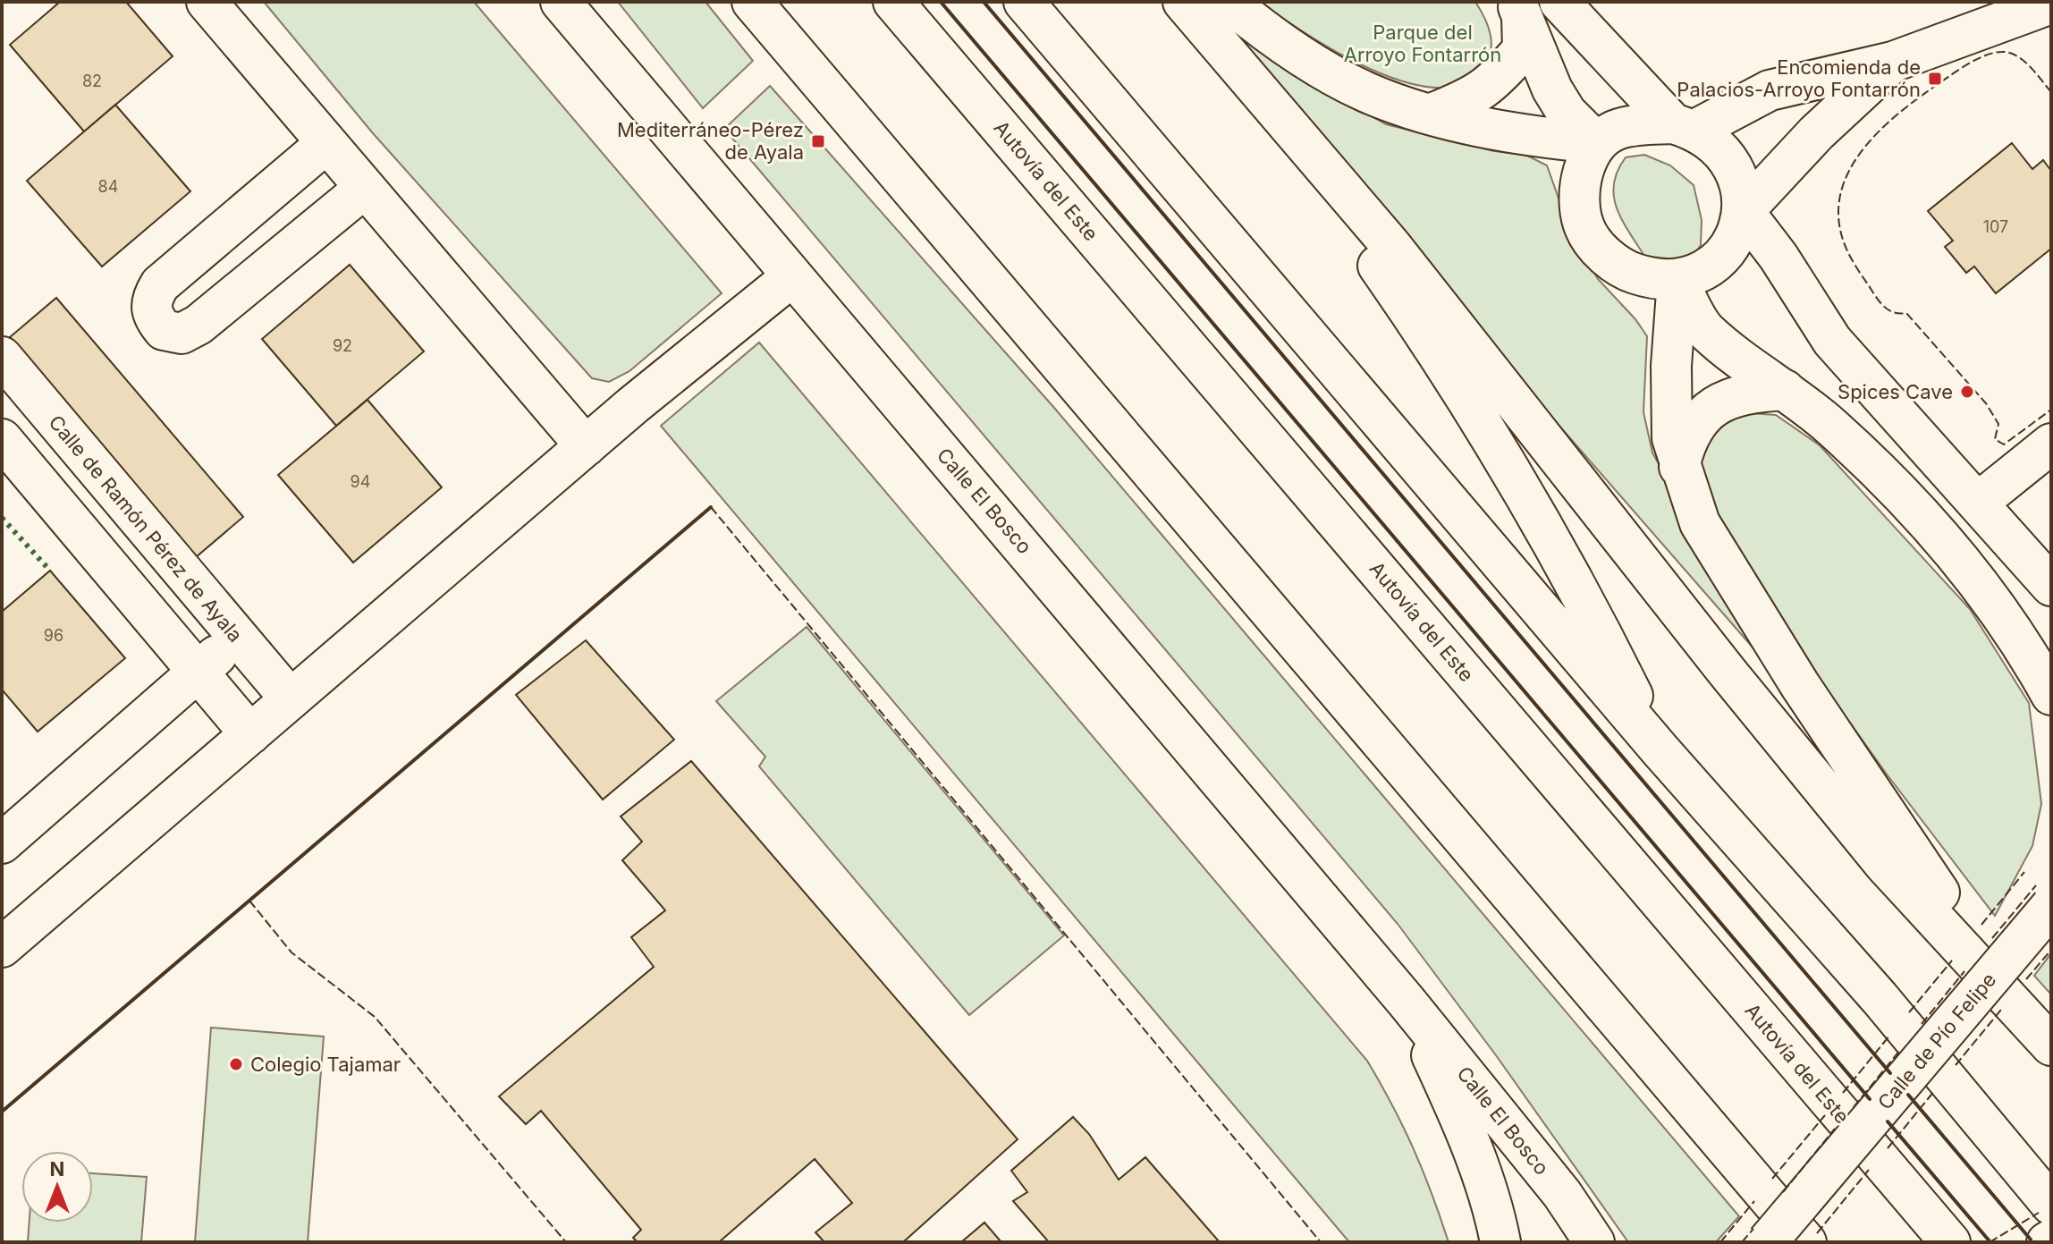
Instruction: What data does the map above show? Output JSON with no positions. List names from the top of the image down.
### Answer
{
  "streets": {
    "main road": [
      "Autovía del Este",
      "Calle El Bosco",
      "Calle de Ramón Pérez de Ayala",
      "Calle de Pío Felipe"
    ]
  },
  "parks": ["Parque del Arroyo Fontarrón"],
  "places": {
    "transit": ["Encomienda de Palacios-Arroyo Fontarrón", "Mediterráneo-Pérez de Ayala"],
    "other": ["Spices Cave", "Colegio Tajamar"]
  },
  "house_numbers": [
    "82",
    "84",
    "107",
    "92",
    "94",
    "96"
  ],
  "north": "top"
}
